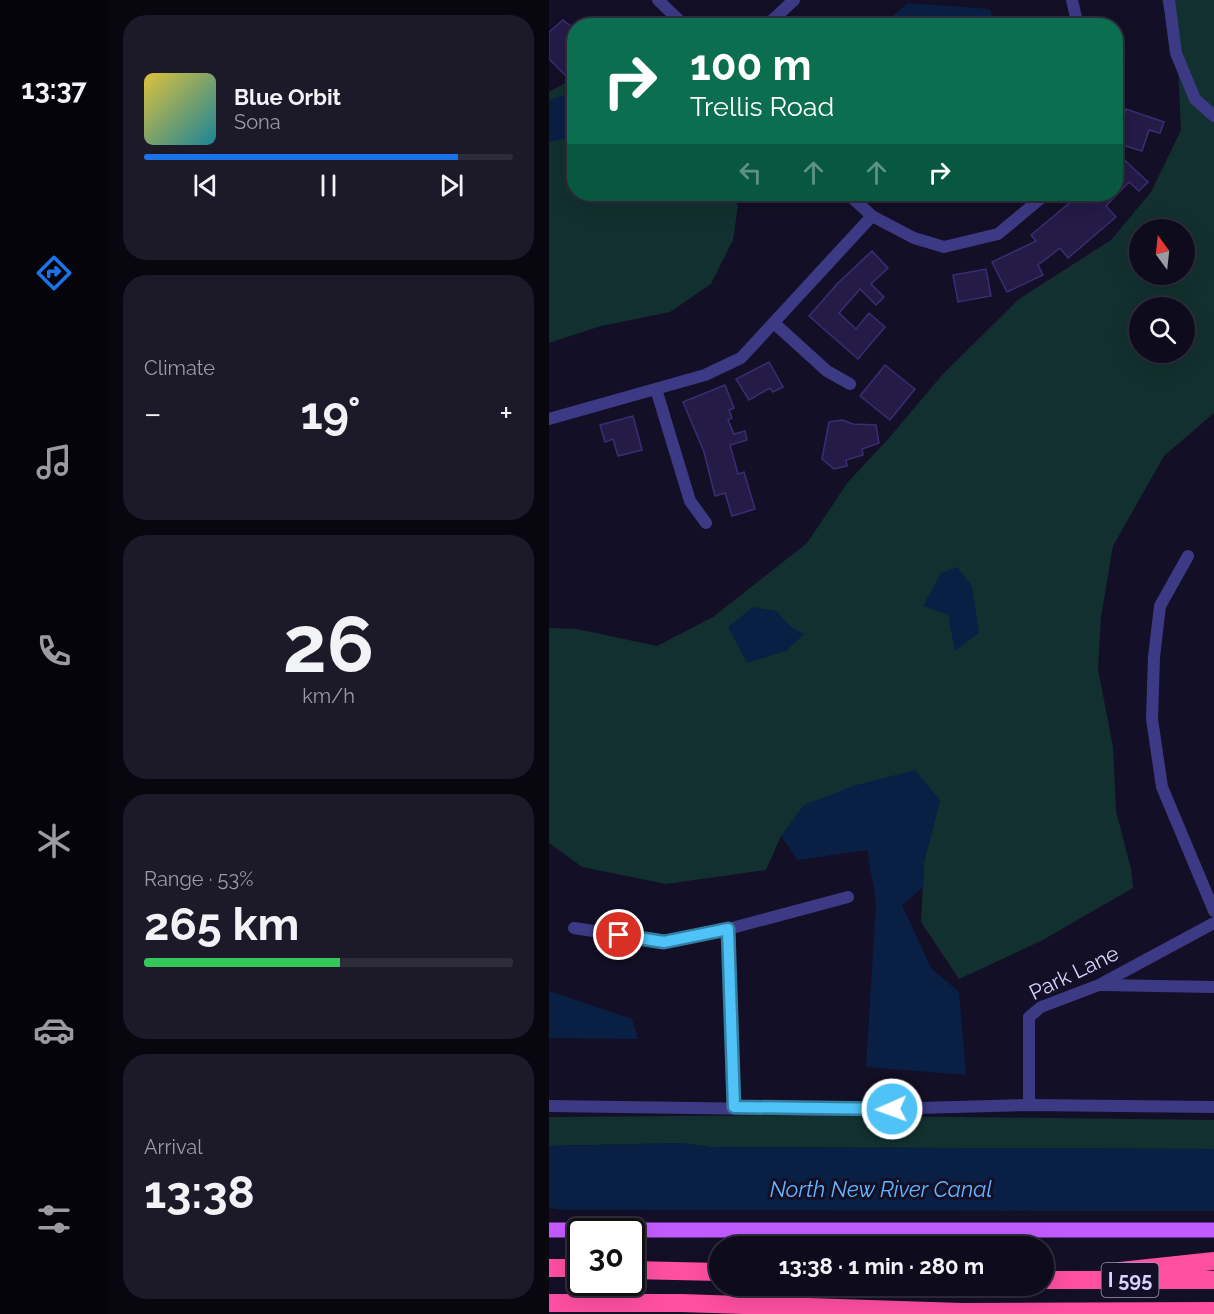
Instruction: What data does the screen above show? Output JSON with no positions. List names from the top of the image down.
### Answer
{
  "streets": {
    "highway": ["I 595"],
    "street": ["Park Lane"]
  },
  "water": ["North New River Canal"],
  "north": "top",
  "page": {
    "tabs": "13:37",
    "turn": ["100 m", "Trellis Road"],
    "song": ["Blue Orbit", "Sona"],
    "tile": [
      "Climate",
      ["26", "km/h"],
      ["Range · 53%", "265 km"],
      ["Arrival", "13:38"]
    ],
    "heat": ["−", "19°", "+"],
    "limit": "30",
    "trip": "13:38 · 1 min · 280 m"
  }
}
